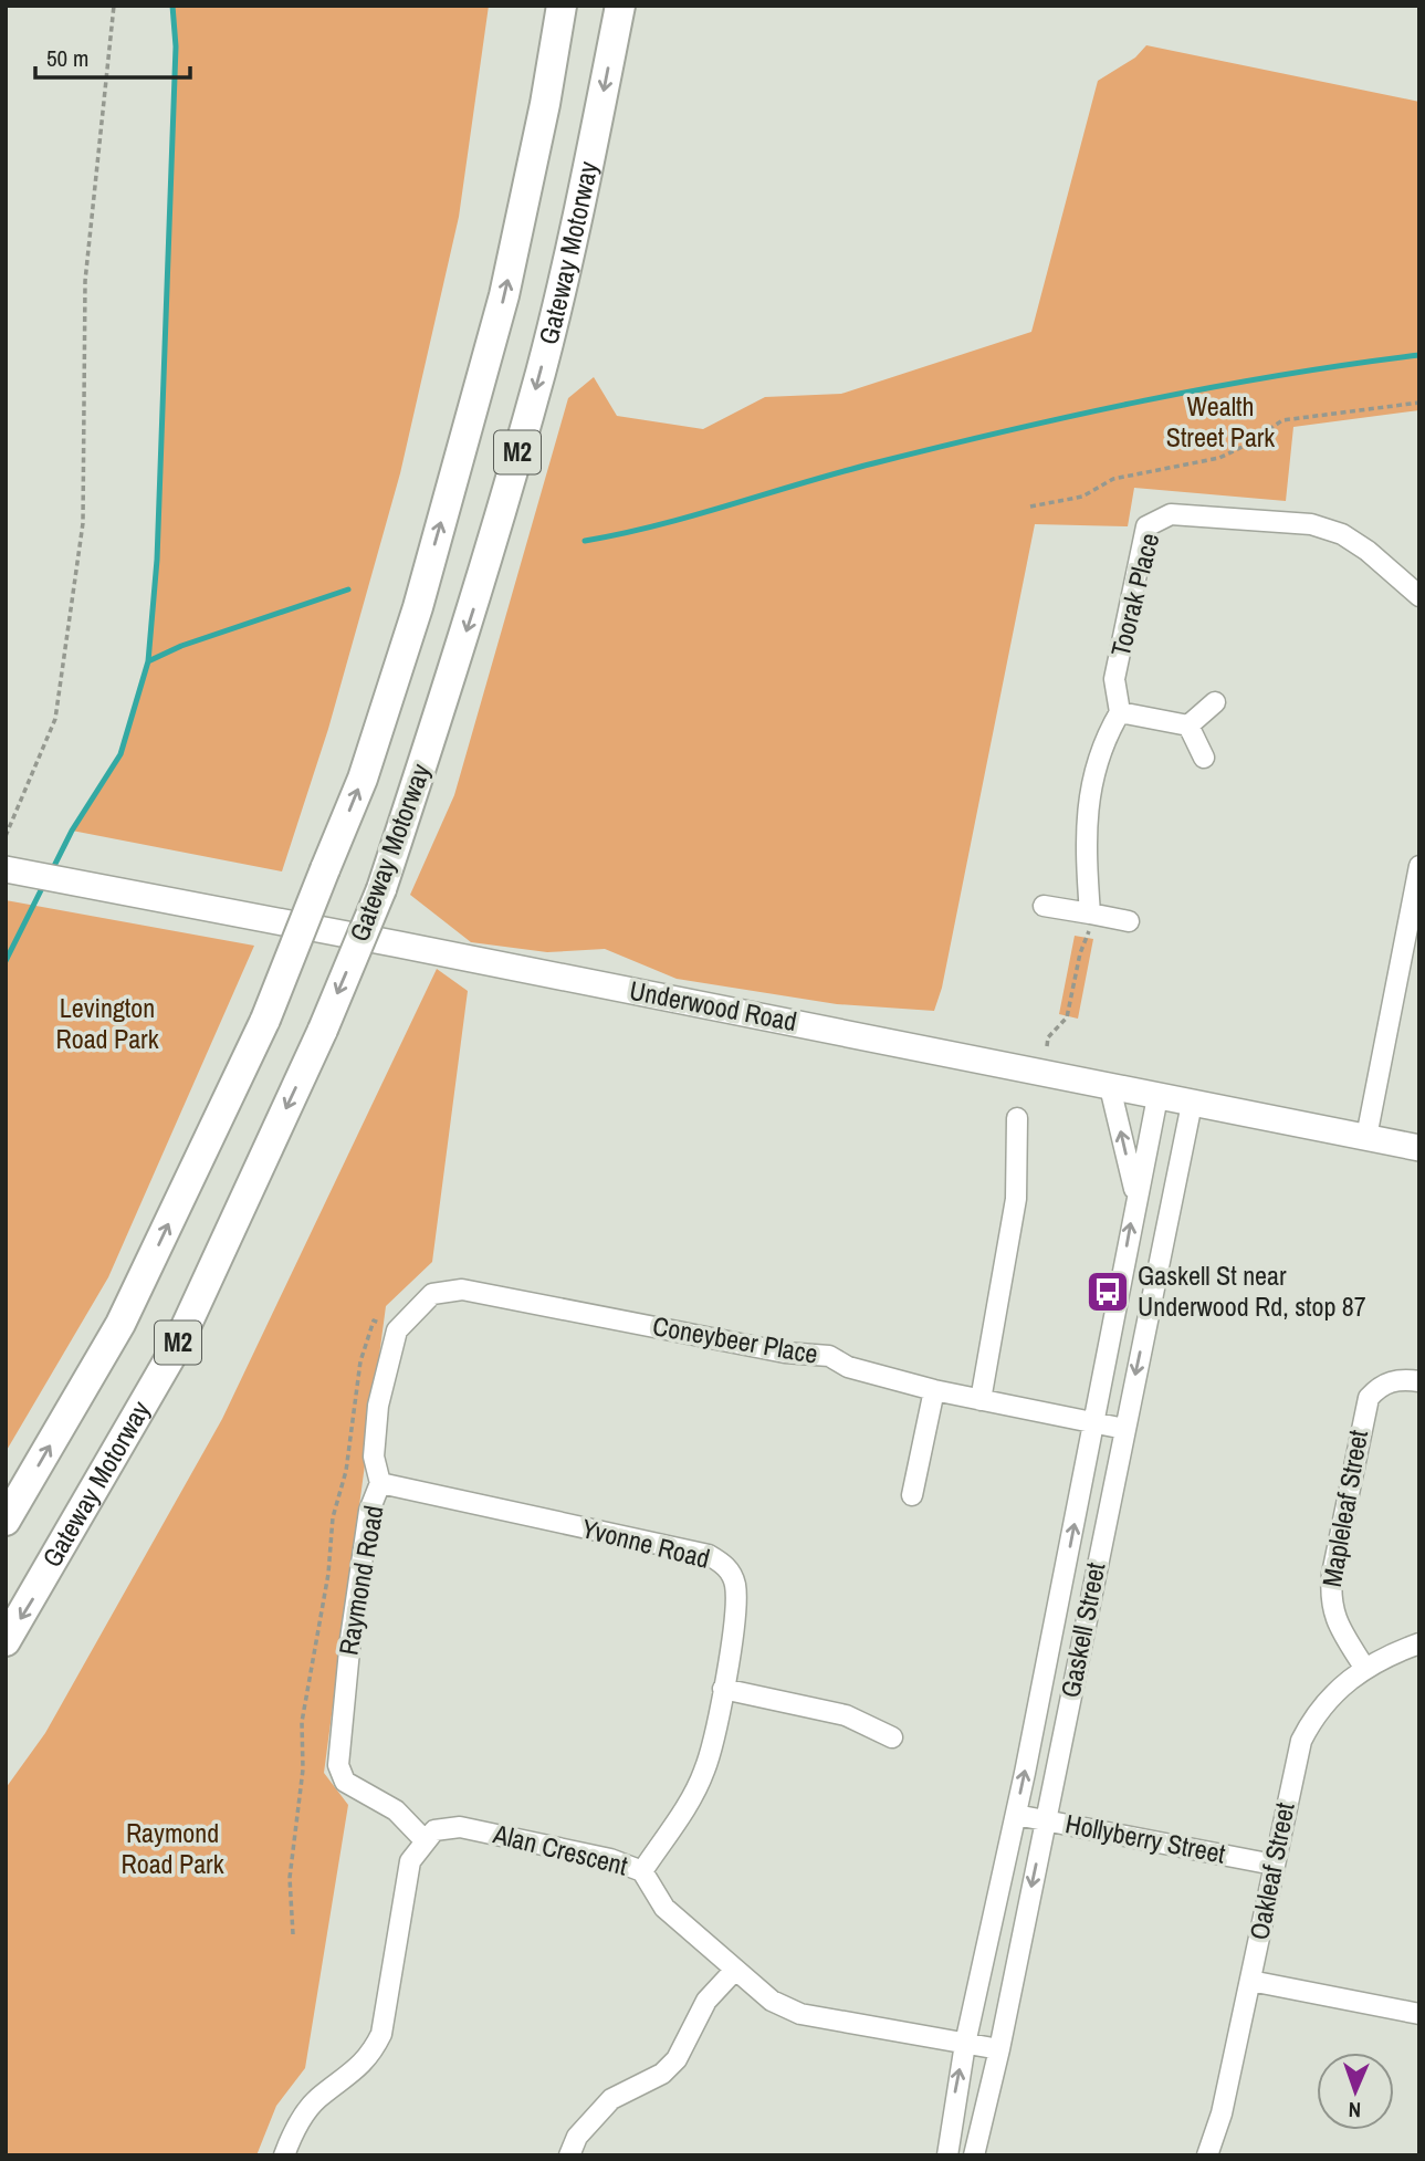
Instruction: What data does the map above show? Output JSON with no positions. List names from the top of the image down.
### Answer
{
  "streets": {
    "highway": ["Gateway Motorway", "M2"],
    "main road": ["Underwood Road"],
    "street": [
      "Toorak Place",
      "Coneybeer Place",
      "Mapleleaf Street",
      "Yvonne Road",
      "Raymond Road",
      "Gaskell Street",
      "Hollyberry Street",
      "Alan Crescent",
      "Oakleaf Street"
    ]
  },
  "crossings": [
    ["Underwood Road", "Gaskell Street"],
    ["Coneybeer Place", "Raymond Road"],
    ["Coneybeer Place", "Gaskell Street"],
    ["Mapleleaf Street", "Oakleaf Street"],
    ["Yvonne Road", "Raymond Road"],
    ["Yvonne Road", "Alan Crescent"],
    ["Raymond Road", "Alan Crescent"],
    ["Gaskell Street", "Hollyberry Street"],
    ["Gaskell Street", "Alan Crescent"],
    ["Hollyberry Street", "Oakleaf Street"]
  ],
  "parks": ["Wealth Street Park", "Levington Road Park", "Raymond Road Park"],
  "places": {
    "bus stop": ["Gaskell St near Underwood Rd, stop 87"]
  },
  "scale_bar": "50 m",
  "north": "bottom"
}
